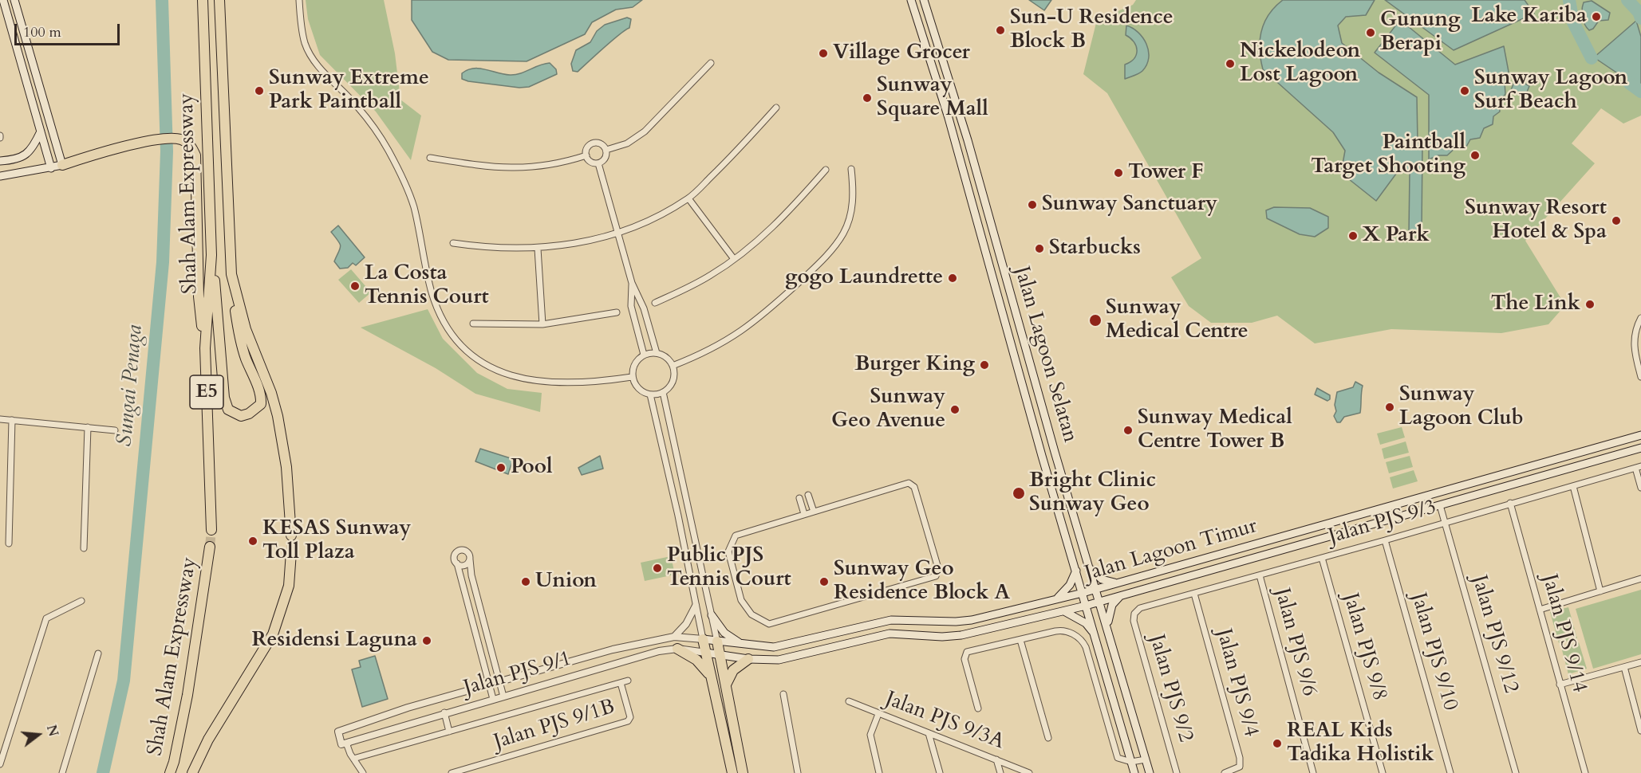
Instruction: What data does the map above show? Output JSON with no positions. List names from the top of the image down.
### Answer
{
  "streets": {
    "highway": ["Shah Alam Expressway", "E5"],
    "main road": ["Jalan Lagoon Selatan", "Jalan Lagoon Timur"],
    "street": [
      "Jalan PJS 9/3",
      "Jalan PJS 9/14",
      "Jalan PJS 9/12",
      "Jalan PJS 9/6",
      "Jalan PJS 9/8",
      "Jalan PJS 9/10",
      "Jalan PJS 9/1",
      "Jalan PJS 9/4",
      "Jalan PJS 9/2",
      "Jalan PJS 9/3A",
      "Jalan PJS 9/1B"
    ]
  },
  "crossings": [
    ["Jalan Lagoon Selatan", "Jalan Lagoon Timur"],
    ["Jalan PJS 9/3", "Jalan PJS 9/14"],
    ["Jalan PJS 9/3", "Jalan PJS 9/12"],
    ["Jalan PJS 9/3", "Jalan PJS 9/6"],
    ["Jalan PJS 9/3", "Jalan PJS 9/8"],
    ["Jalan PJS 9/3", "Jalan PJS 9/10"],
    ["Jalan PJS 9/3", "Jalan PJS 9/4"],
    ["Jalan PJS 9/3", "Jalan PJS 9/2"],
    ["Jalan Lagoon Timur", "Jalan PJS 9/12"],
    ["Jalan Lagoon Timur", "Jalan PJS 9/1"]
  ],
  "water": ["Sungai Penaga"],
  "places": [
    "Lake Kariba",
    "Sun-U Residence Block B",
    "Gunung Berapi",
    "Village Grocer",
    "Nickelodeon Lost Lagoon",
    "Sunway Extreme Park Paintball",
    "Sunway Lagoon Surf Beach",
    "Sunway Square Mall",
    "Paintball Target Shooting",
    "Tower F",
    "Sunway Sanctuary",
    "Sunway Resort Hotel & Spa",
    "X Park",
    "Starbucks",
    "gogo Laundrette",
    "La Costa Tennis Court",
    "The Link",
    "Sunway Medical Centre",
    "Burger King",
    "Sunway Lagoon Club",
    "Sunway Geo Avenue",
    "Sunway Medical Centre Tower B",
    "Pool",
    "Bright Clinic Sunway Geo",
    "KESAS Sunway Toll Plaza",
    "Public PJS Tennis Court",
    "Union",
    "Sunway Geo Residence Block A",
    "Residensi Laguna",
    "REAL Kids Tadika Holistik"
  ],
  "scale_bar": "100 m",
  "north": "right"
}
